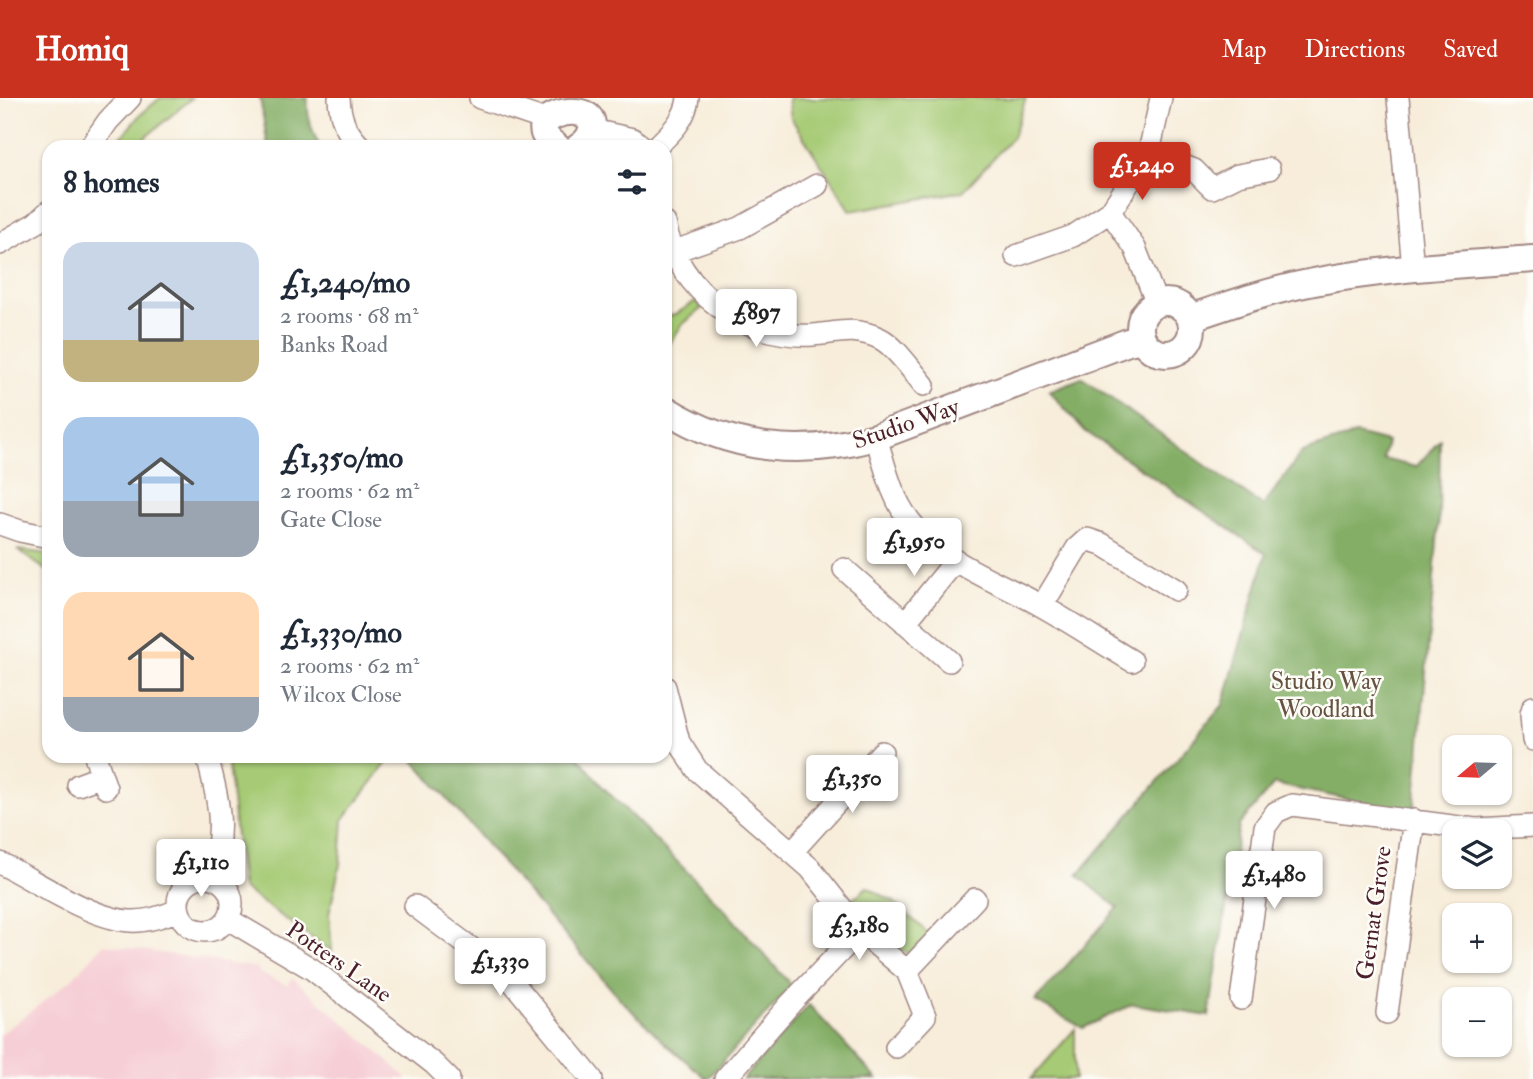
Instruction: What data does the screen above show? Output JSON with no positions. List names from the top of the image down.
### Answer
{
  "streets": {
    "street": ["Studio Way", "Gernat Grove", "Potters Lane"]
  },
  "parks": ["Studio Way Woodland"],
  "north": "left",
  "page": {
    "header": "Homiq",
    "nav": ["Map", "Directions", "Saved"],
    "heading": "8 homes",
    "price": [
      "£1,240",
      "£897",
      "£1,950",
      "£1,350",
      "£1,110",
      "£1,480",
      "£3,180",
      "£1,330"
    ],
    "list": [
      {
        "name": "£1,240/mo",
        "note": "2 rooms · 68 m² · Banks Road"
      },
      {
        "name": "£1,350/mo",
        "note": "2 rooms · 62 m² · Gate Close"
      },
      {
        "name": "£1,330/mo",
        "note": "2 rooms · 62 m² · Wilcox Close"
      }
    ],
    "map_buttons": ["+", "−"]
  }
}
